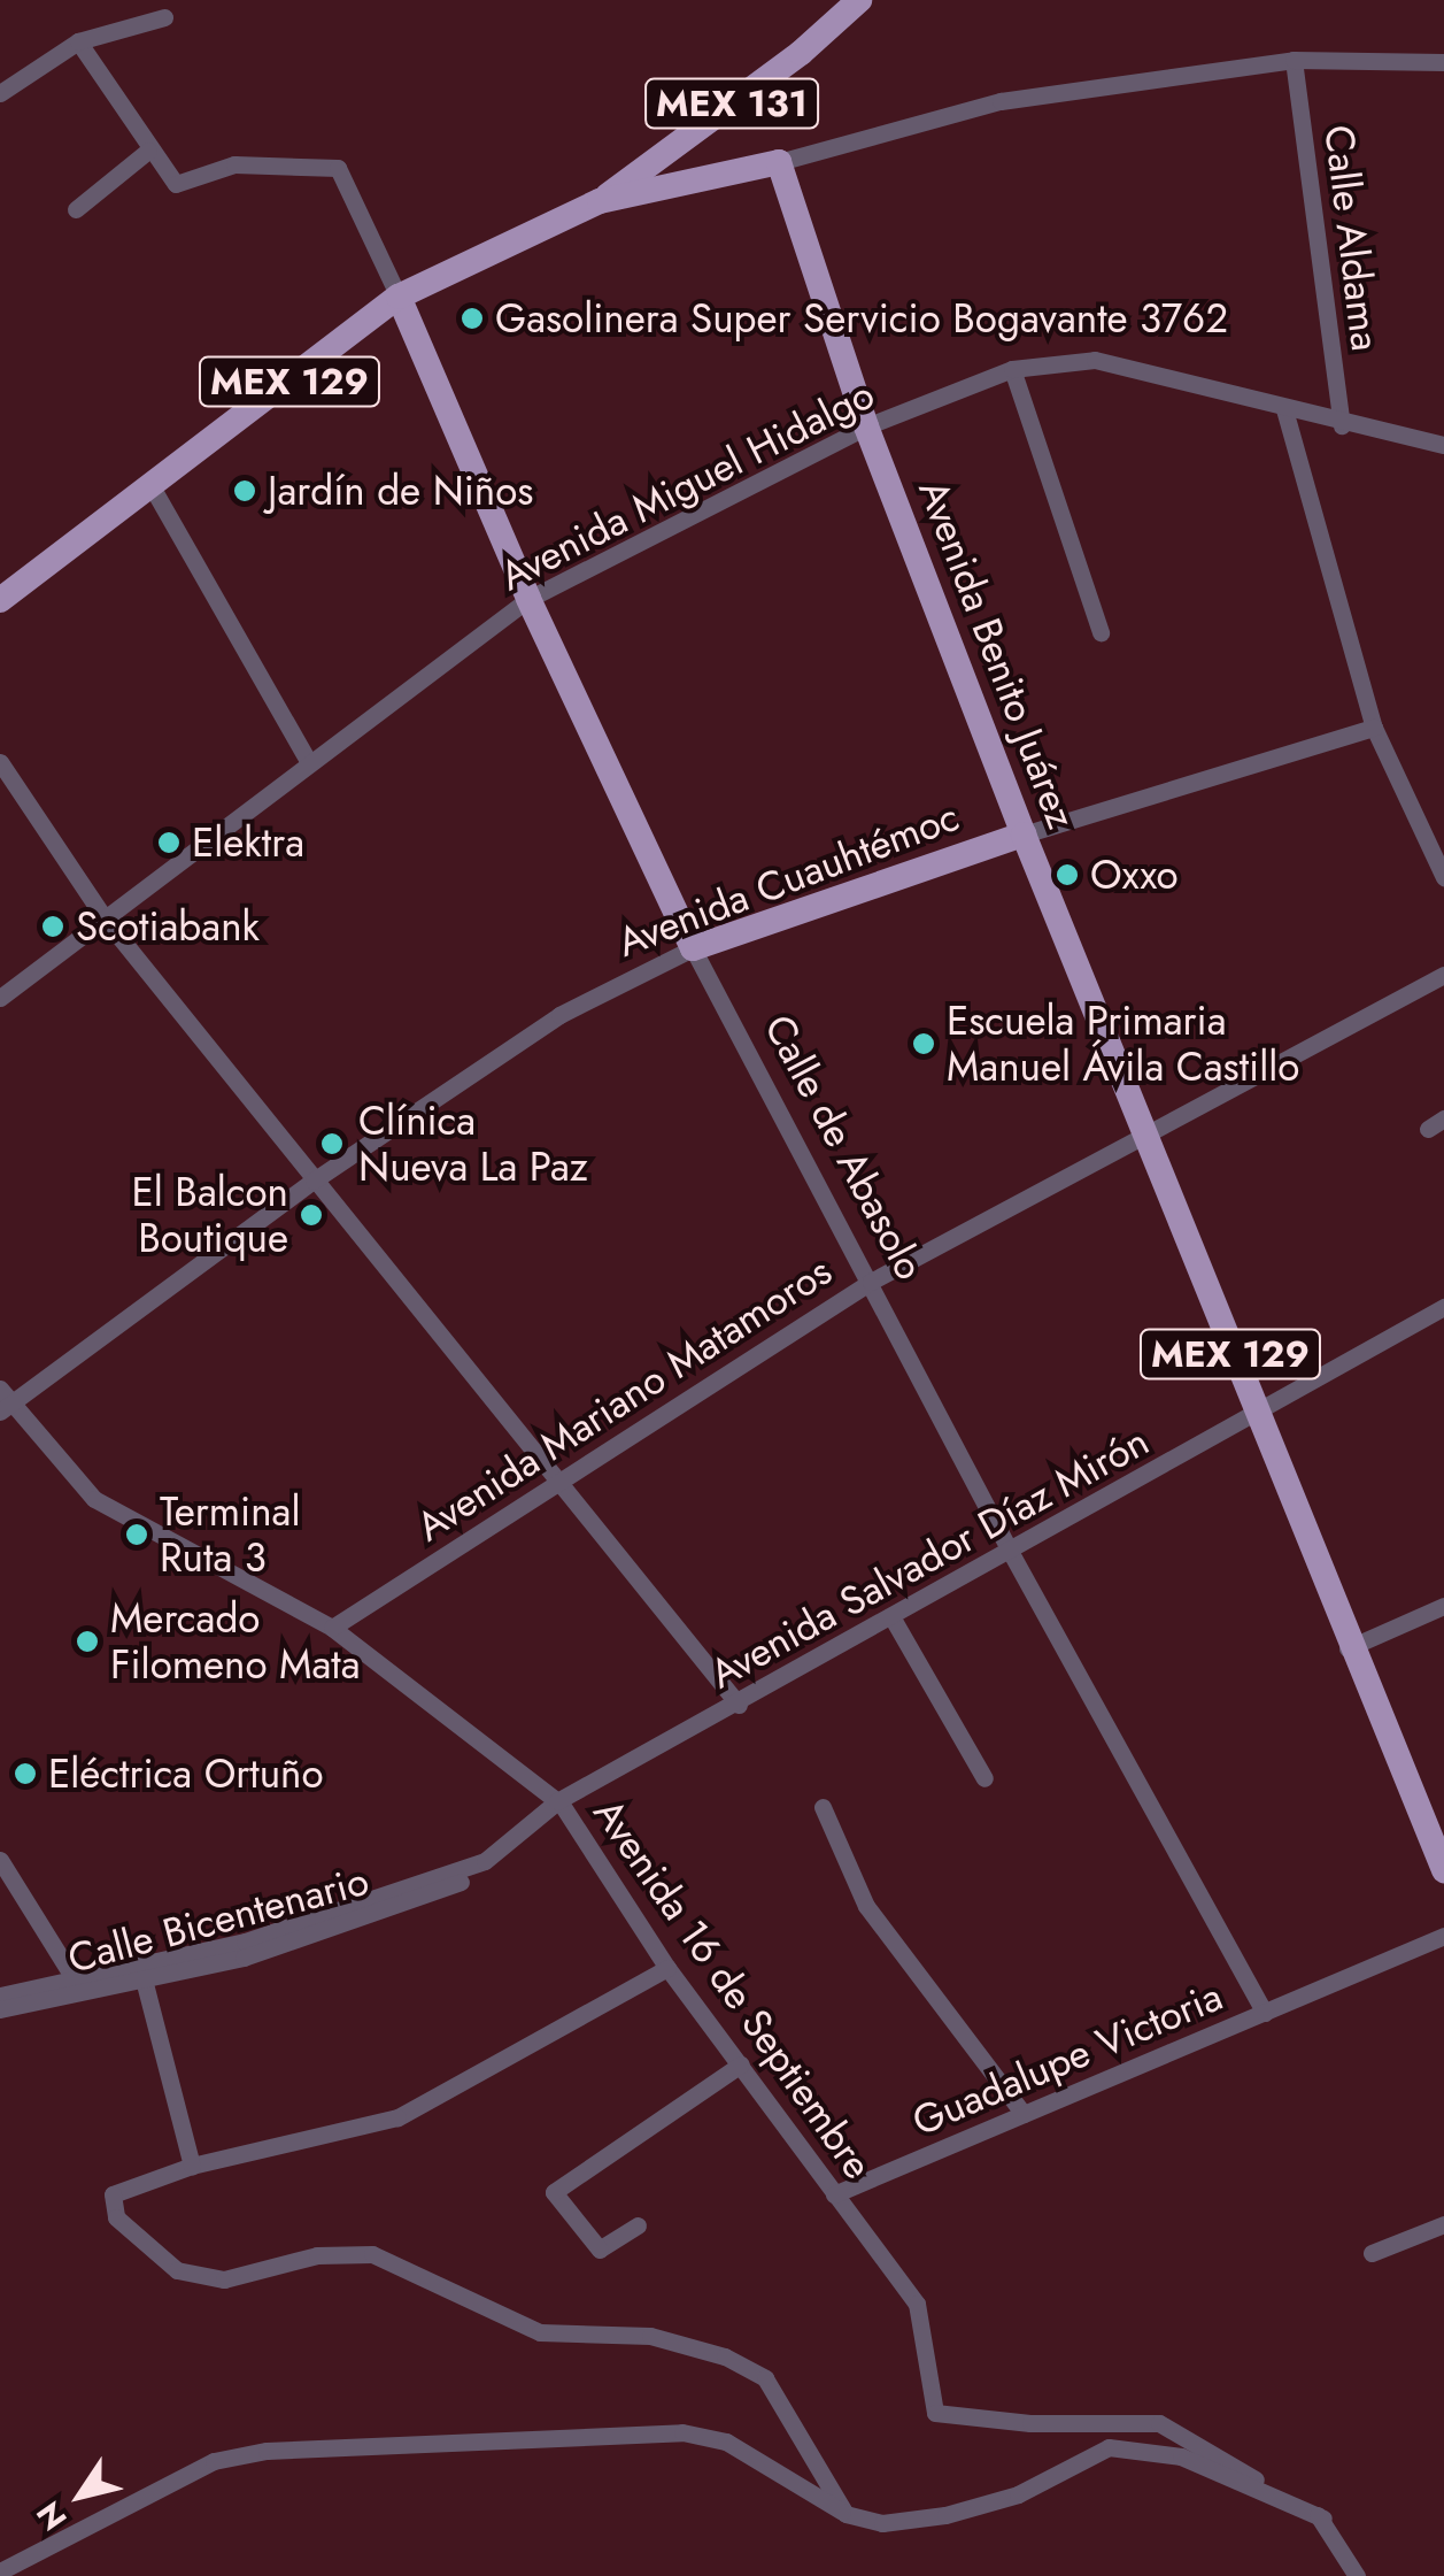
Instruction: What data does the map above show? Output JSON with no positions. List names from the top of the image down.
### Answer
{
  "streets": {
    "main road": [
      "MEX 131",
      "MEX 129",
      "Avenida Benito Juárez",
      "Avenida Cuauhtémoc",
      "Calle de Abasolo"
    ],
    "street": [
      "Calle Aldama",
      "Avenida Miguel Hidalgo",
      "Avenida Mariano Matamoros",
      "Avenida Salvador Díaz Mirón",
      "Calle Bicentenario",
      "Avenida 16 de Septiembre",
      "Guadalupe Victoria"
    ]
  },
  "crossings": [
    ["MEX 131", "MEX 129"],
    ["Calle Aldama", "Avenida Miguel Hidalgo"],
    ["MEX 129", "Avenida Benito Juárez"],
    ["MEX 129", "Calle de Abasolo"],
    ["Avenida Miguel Hidalgo", "Avenida Benito Juárez"],
    ["Avenida Miguel Hidalgo", "Calle de Abasolo"],
    ["Avenida Benito Juárez", "Avenida Cuauhtémoc"],
    ["Avenida Benito Juárez", "Avenida Mariano Matamoros"],
    ["Avenida Benito Juárez", "Avenida Salvador Díaz Mirón"],
    ["Avenida Cuauhtémoc", "Calle de Abasolo"],
    ["Avenida Cuauhtémoc", "Avenida 16 de Septiembre"],
    ["Calle de Abasolo", "Avenida Mariano Matamoros"],
    ["Calle de Abasolo", "Avenida Salvador Díaz Mirón"],
    ["Calle de Abasolo", "Guadalupe Victoria"],
    ["Avenida Mariano Matamoros", "Avenida 16 de Septiembre"],
    ["Avenida Salvador Díaz Mirón", "Calle Bicentenario"],
    ["Avenida Salvador Díaz Mirón", "Avenida 16 de Septiembre"],
    ["Calle Bicentenario", "Avenida 16 de Septiembre"],
    ["Avenida 16 de Septiembre", "Guadalupe Victoria"]
  ],
  "places": [
    "Gasolinera Super Servicio Bogavante 3762",
    "Jardín de Niños",
    "Elektra",
    "Oxxo",
    "Scotiabank",
    "Escuela Primaria Manuel Ávila Castillo",
    "Clínica Nueva La Paz",
    "El Balcon Boutique",
    "Terminal Ruta 3",
    "Mercado Filomeno Mata",
    "Eléctrica Ortuño"
  ],
  "north": "bottom left"
}
